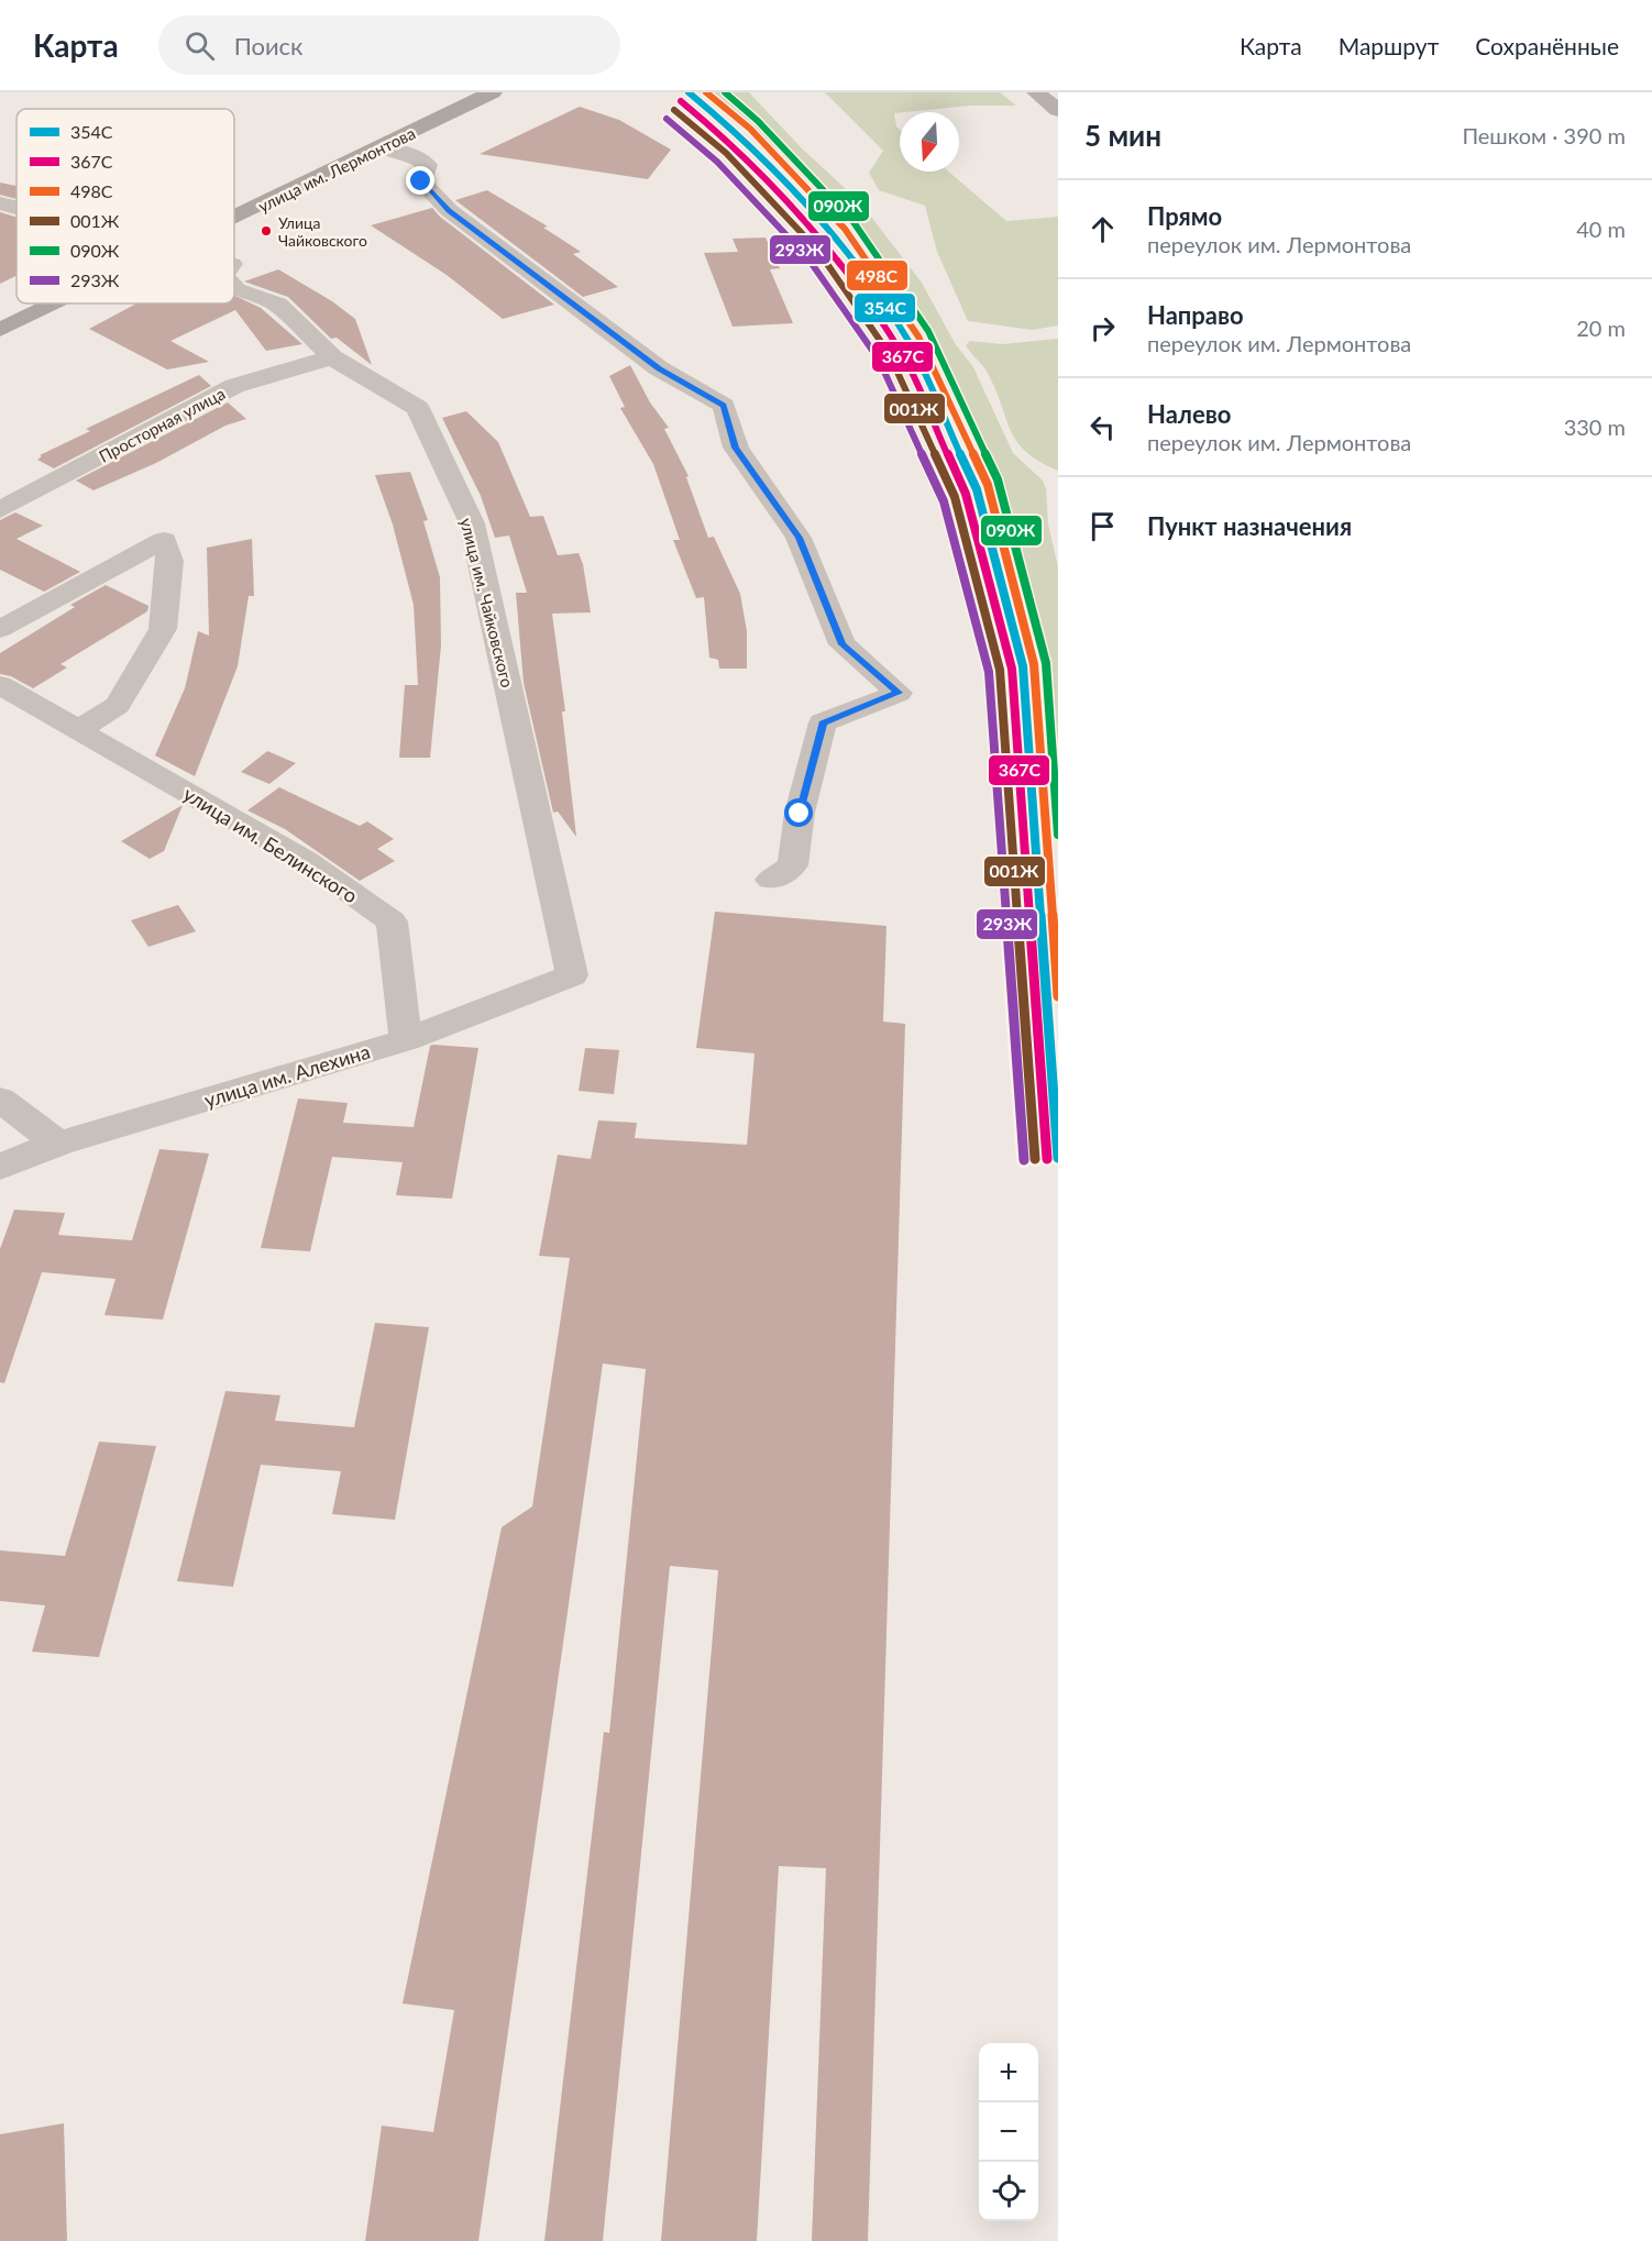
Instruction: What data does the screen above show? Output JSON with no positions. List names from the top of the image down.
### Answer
{
  "streets": {
    "highway": ["улица им. Лермонтова"],
    "street": [
      "Просторная улица",
      "улица им. Чайковского",
      "улица им. Белинского",
      "улица им. Алехина"
    ]
  },
  "crossings": [
    ["Просторная улица", "улица им. Чайковского"],
    ["улица им. Чайковского", "улица им. Алехина"],
    ["улица им. Белинского", "улица им. Алехина"]
  ],
  "places": ["Улица Чайковского"],
  "lines": [
    "transit line 354С",
    "transit line 498С",
    "transit line 090Ж",
    "transit line 367С",
    "transit line 001Ж",
    "transit line 293Ж"
  ],
  "legend": [
    "354С",
    "367С",
    "498С",
    "001Ж",
    "090Ж",
    "293Ж"
  ],
  "north": "bottom",
  "page": {
    "header": "Карта",
    "search": "Поиск",
    "nav": ["Карта", "Маршрут", "Сохранённые"],
    "heading": ["5 мин", "Пешком · 390 m"],
    "list": [
      ["Прямо", "переулок им. Лермонтова", "40 m"],
      ["Направо", "переулок им. Лермонтова", "20 m"],
      ["Налево", "переулок им. Лермонтова", "330 m"],
      "Пункт назначения"
    ],
    "map_buttons": ["+", "−"]
  }
}
